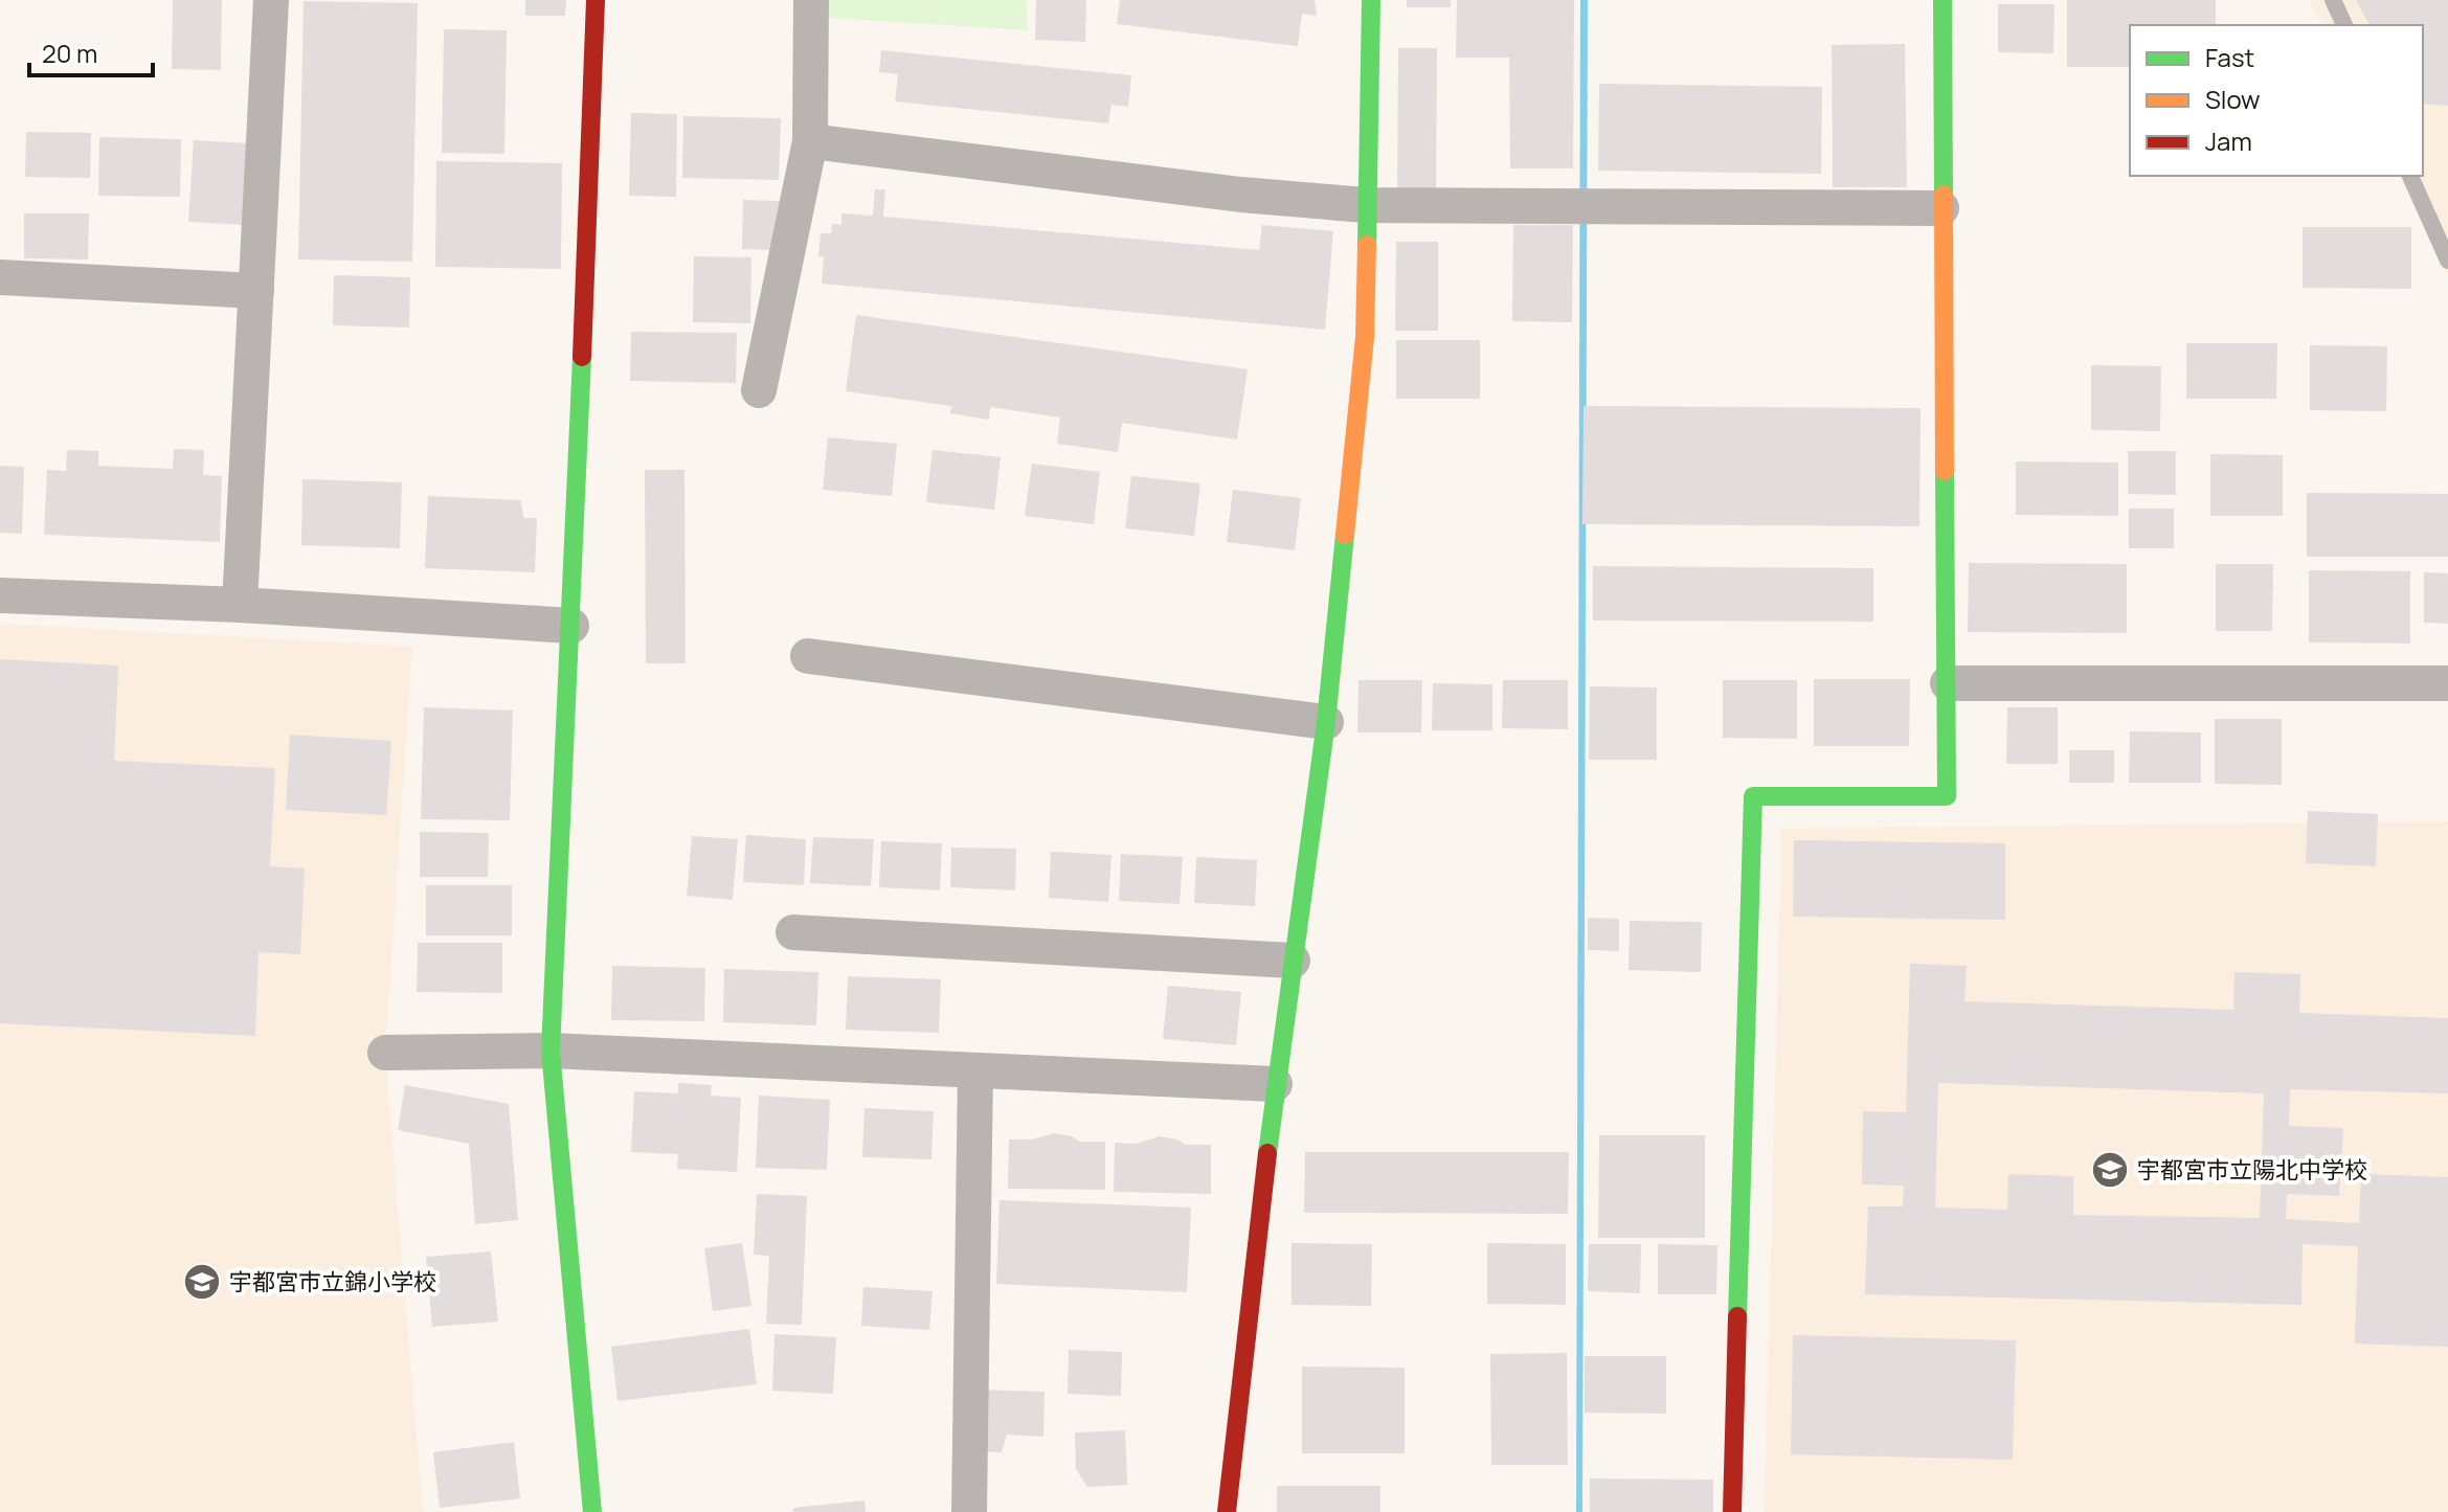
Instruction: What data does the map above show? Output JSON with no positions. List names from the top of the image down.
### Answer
{
  "places": {
    "school or university": ["宇都宮市立陽北中学校", "宇都宮市立錦小学校"]
  },
  "legend": ["Fast", "Slow", "Jam"],
  "scale_bar": "20 m"
}
